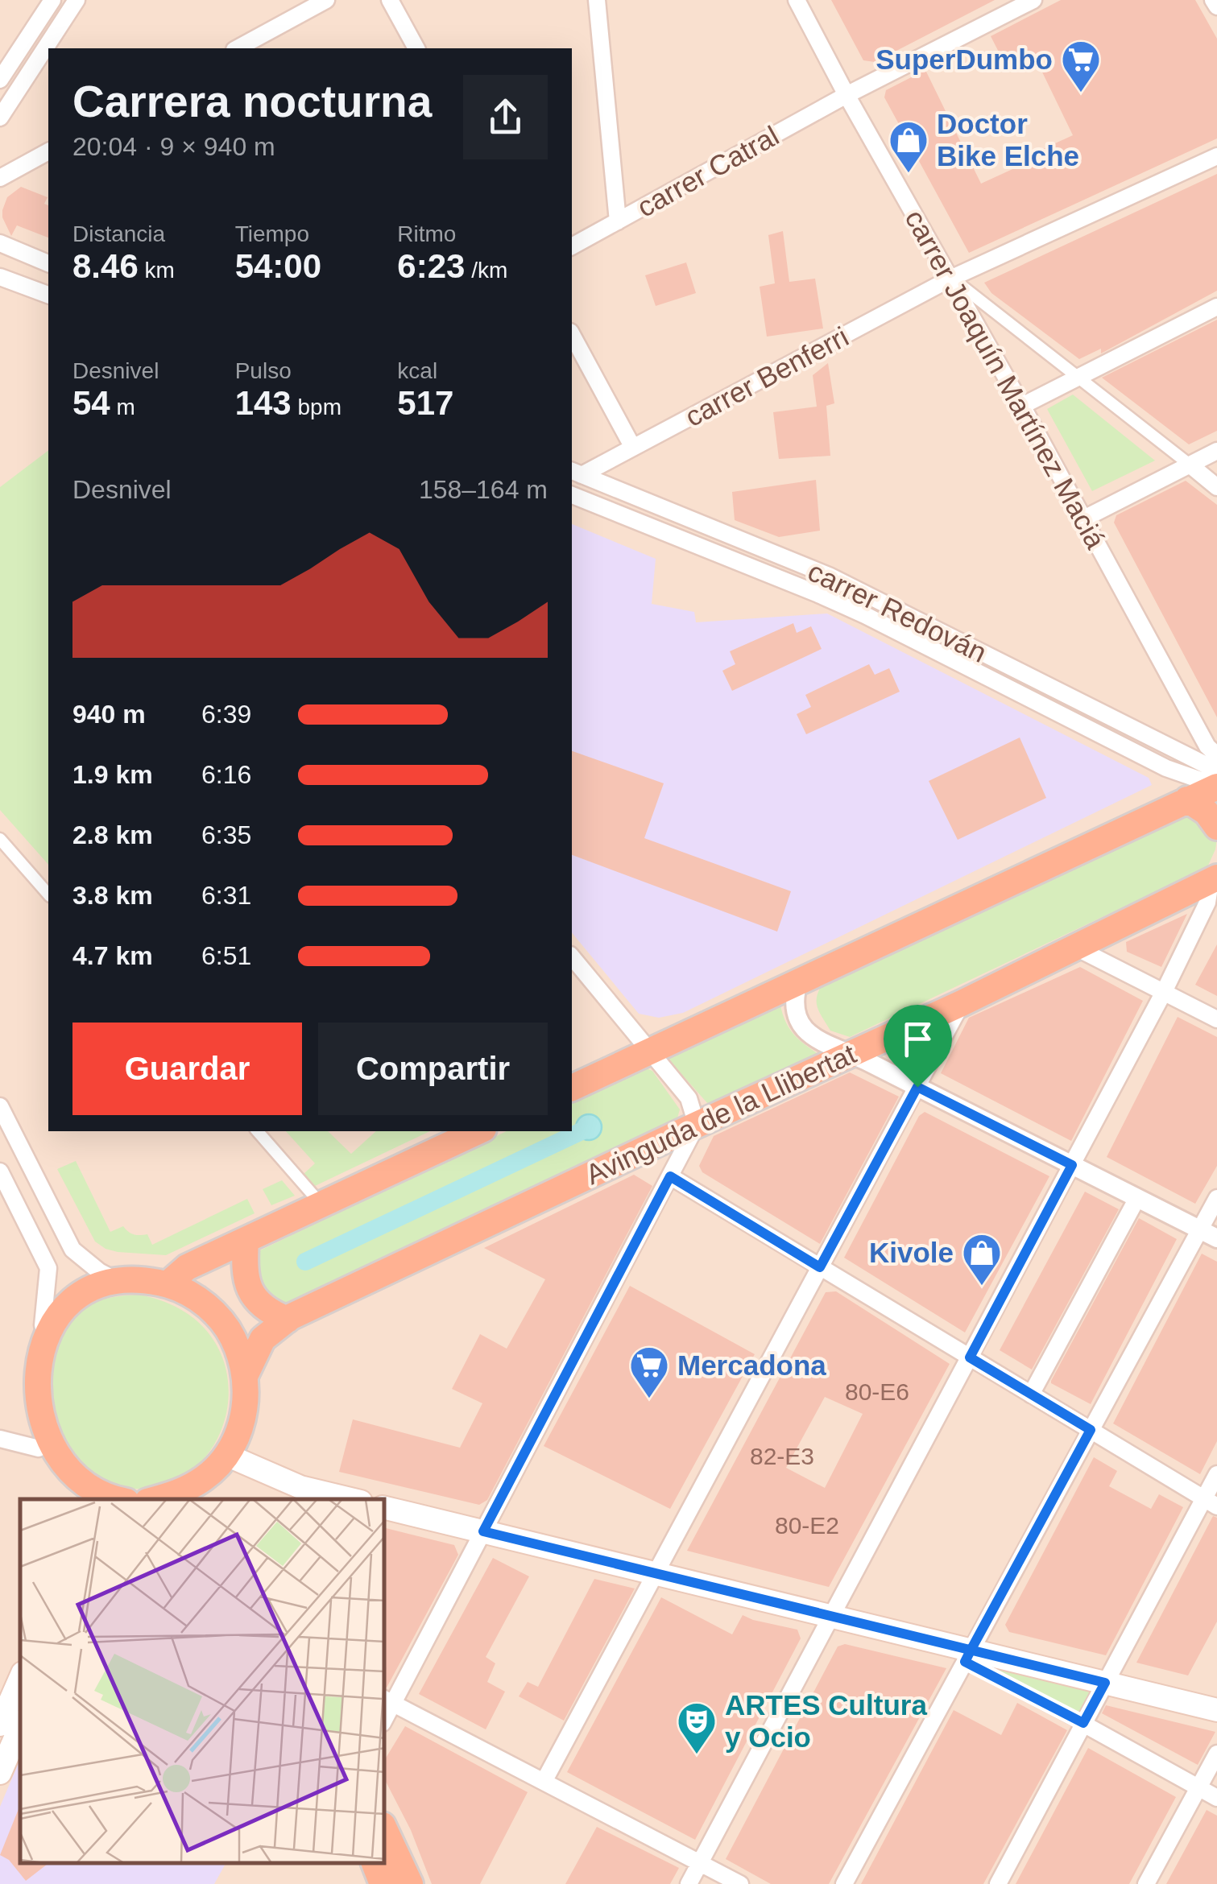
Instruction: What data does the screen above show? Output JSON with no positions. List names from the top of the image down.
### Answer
{
  "streets": {
    "highway": ["Avinguda de la Llibertat"],
    "street": [
      "carrer Catral",
      "carrer Benferri",
      "carrer Joaquín Martínez Maciá",
      "carrer Redován"
    ]
  },
  "crossings": [
    ["carrer Catral", "carrer Joaquín Martínez Maciá"],
    ["carrer Benferri", "carrer Joaquín Martínez Maciá"],
    ["carrer Benferri", "carrer Redován"]
  ],
  "places": {
    "supermarket": ["SuperDumbo", "Mercadona"],
    "shop": ["Doctor Bike Elche", "Kivole"],
    "theatre": ["ARTES Cultura y Ocio"]
  },
  "house_numbers": ["80-E6", "82-E3", "80-E2"],
  "page": {
    "heading": ["Carrera nocturna", "20:04 · 9 × 940 m"],
    "stats": [
      ["Distancia", "8.46 km"],
      ["Tiempo", "54:00"],
      ["Ritmo", "6:23 /km"],
      ["Desnivel", "54 m"],
      ["Pulso", "143 bpm"],
      ["kcal", "517"]
    ],
    "chart": ["Desnivel", "158–164 m"],
    "list": [
      {
        "name": "940 m",
        "note": "6:39"
      },
      {
        "name": "1.9 km",
        "note": "6:16"
      },
      {
        "name": "2.8 km",
        "note": "6:35"
      },
      {
        "name": "3.8 km",
        "note": "6:31"
      },
      {
        "name": "4.7 km",
        "note": "6:51"
      }
    ],
    "buttons": ["Guardar", "Compartir"]
  }
}
